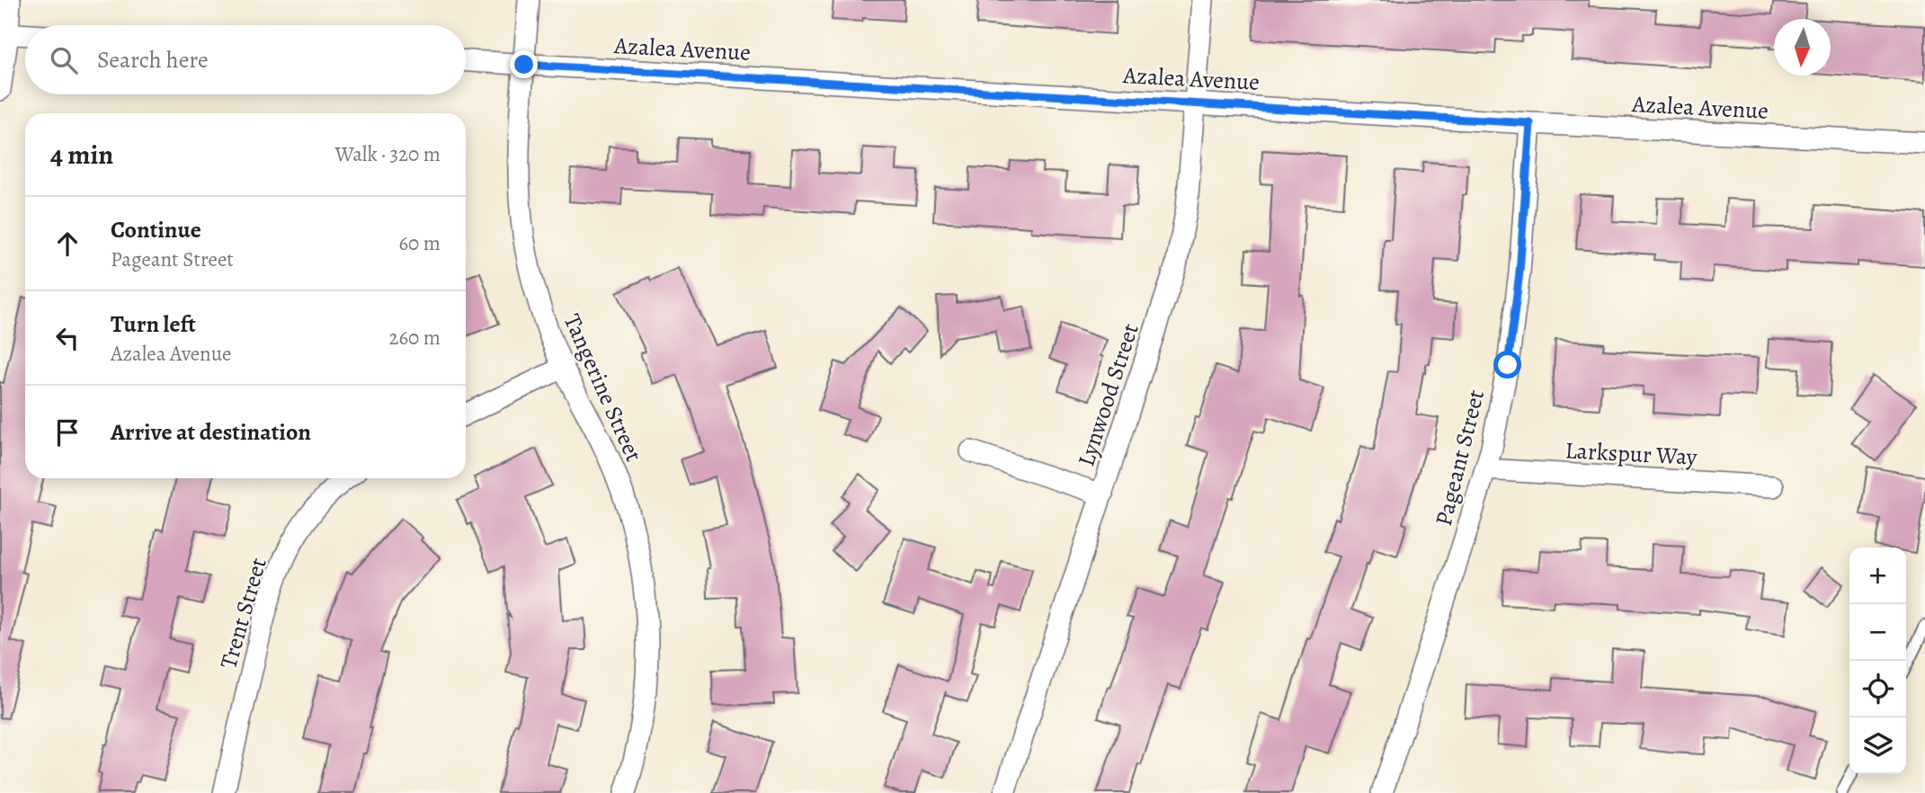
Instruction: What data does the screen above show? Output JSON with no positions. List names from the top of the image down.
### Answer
{
  "streets": {
    "street": [
      "Azalea Avenue",
      "Tangerine Street",
      "Lynwood Street",
      "Larkspur Way",
      "Pageant Street",
      "Trent Street"
    ]
  },
  "crossings": [
    ["Azalea Avenue", "Tangerine Street"],
    ["Azalea Avenue", "Lynwood Street"],
    ["Azalea Avenue", "Pageant Street"],
    ["Larkspur Way", "Pageant Street"]
  ],
  "north": "bottom",
  "page": {
    "search": "Search here",
    "heading": ["4 min", "Walk · 320 m"],
    "list": [
      ["Continue", "Pageant Street", "60 m"],
      ["Turn left", "Azalea Avenue", "260 m"],
      "Arrive at destination"
    ],
    "map_buttons": ["+", "−"]
  }
}
